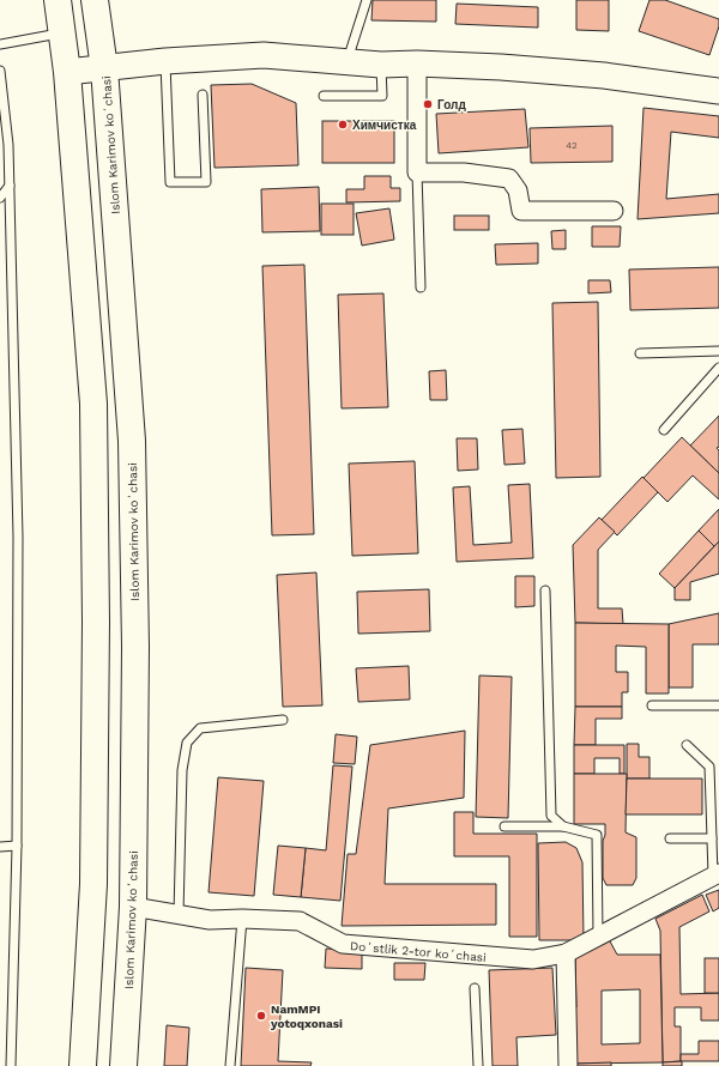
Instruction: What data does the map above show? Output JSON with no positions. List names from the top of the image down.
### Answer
{
  "streets": {
    "main road": ["Islom Karimov koʻchasi"],
    "street": ["Doʻstlik 2-tor koʻchasi"]
  },
  "crossings": [
    ["Islom Karimov koʻchasi", "Doʻstlik 2-tor koʻchasi"]
  ],
  "places": ["Голд", "Химчистка", "NamMPI yotoqxonasi"],
  "house_numbers": ["42"]
}
